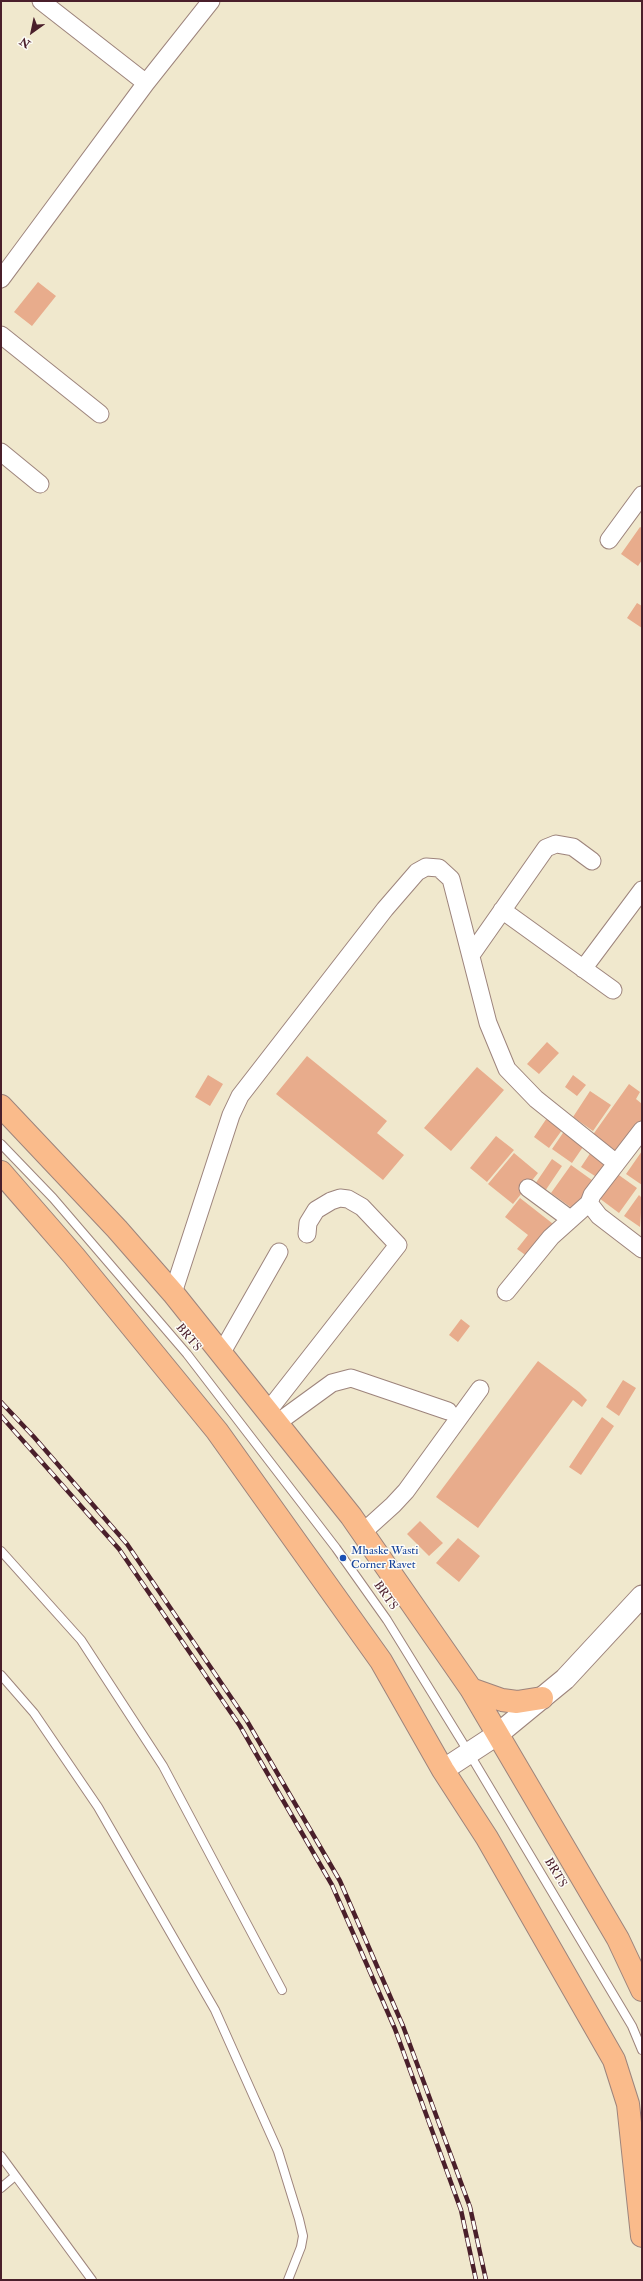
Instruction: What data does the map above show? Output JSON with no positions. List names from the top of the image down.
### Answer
{
  "streets": {
    "lane": ["BRTS"]
  },
  "places": ["Mhaske Wasti Corner Ravet"],
  "north": "bottom left"
}
